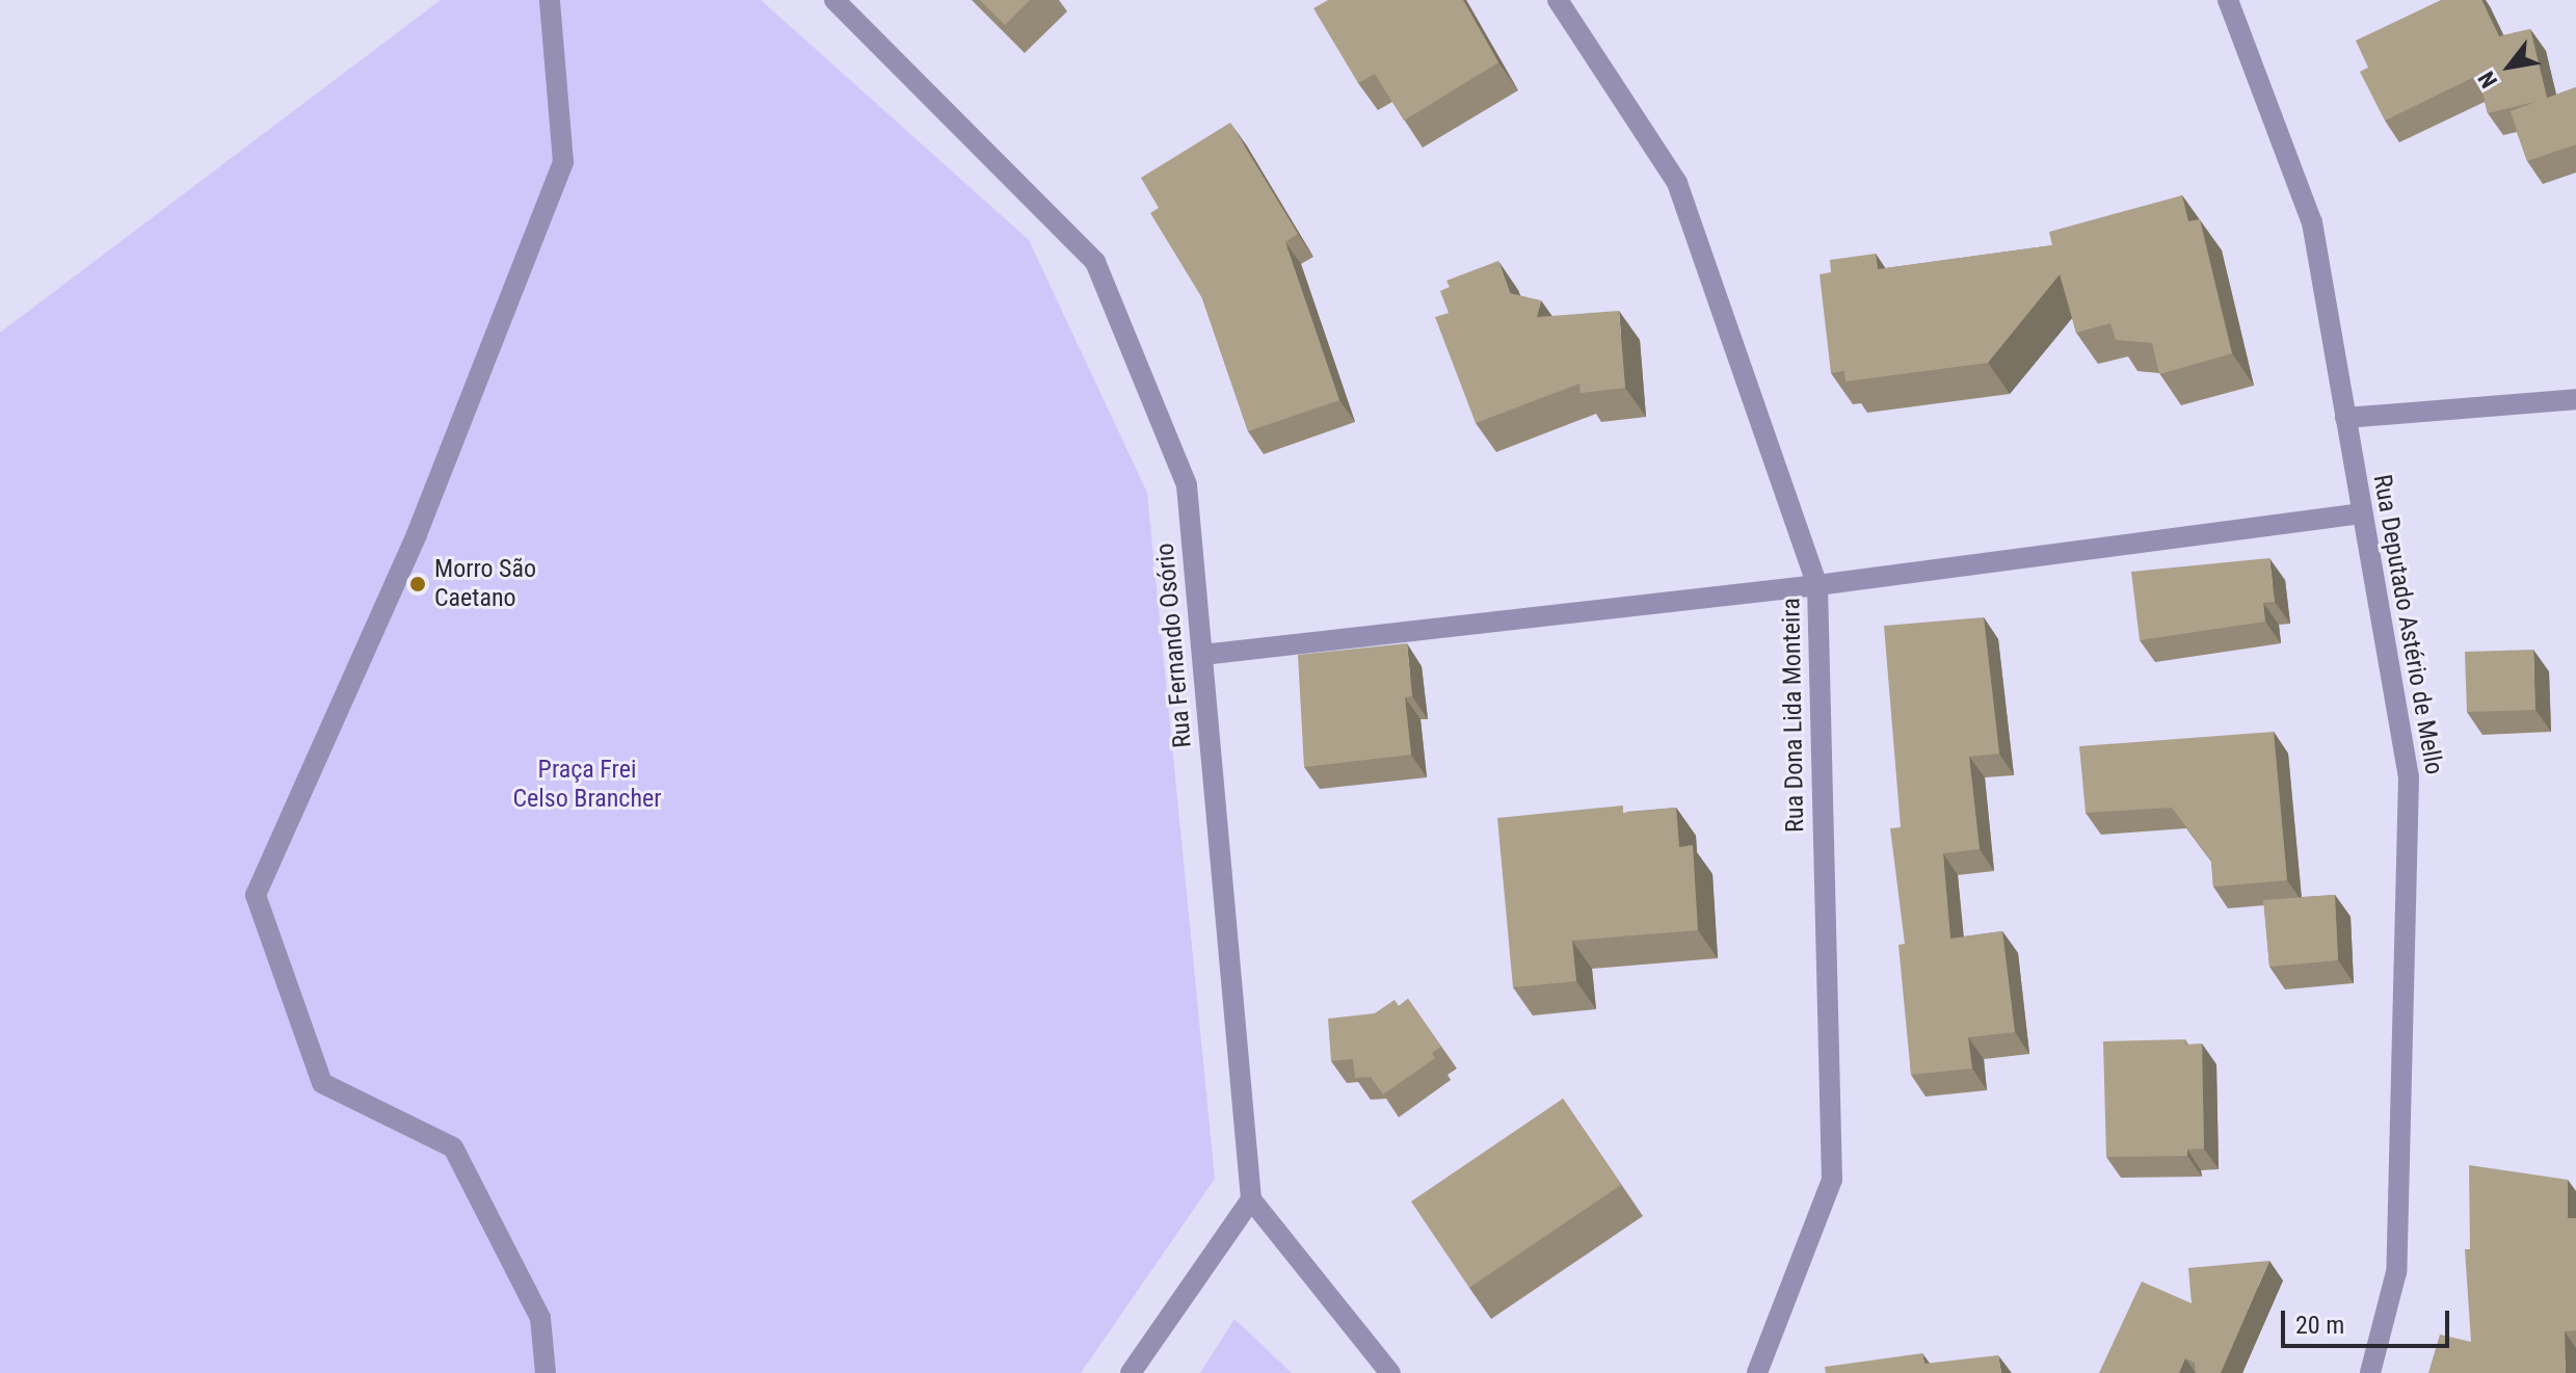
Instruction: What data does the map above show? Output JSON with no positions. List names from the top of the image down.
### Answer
{
  "streets": {
    "street": ["Rua Deputado Astério de Mello", "Rua Fernando Osório", "Rua Dona Lida Monteira"]
  },
  "parks": ["Praça Frei Celso Brancher"],
  "places": ["Morro São Caetano"],
  "scale_bar": "20 m",
  "north": "bottom left"
}
